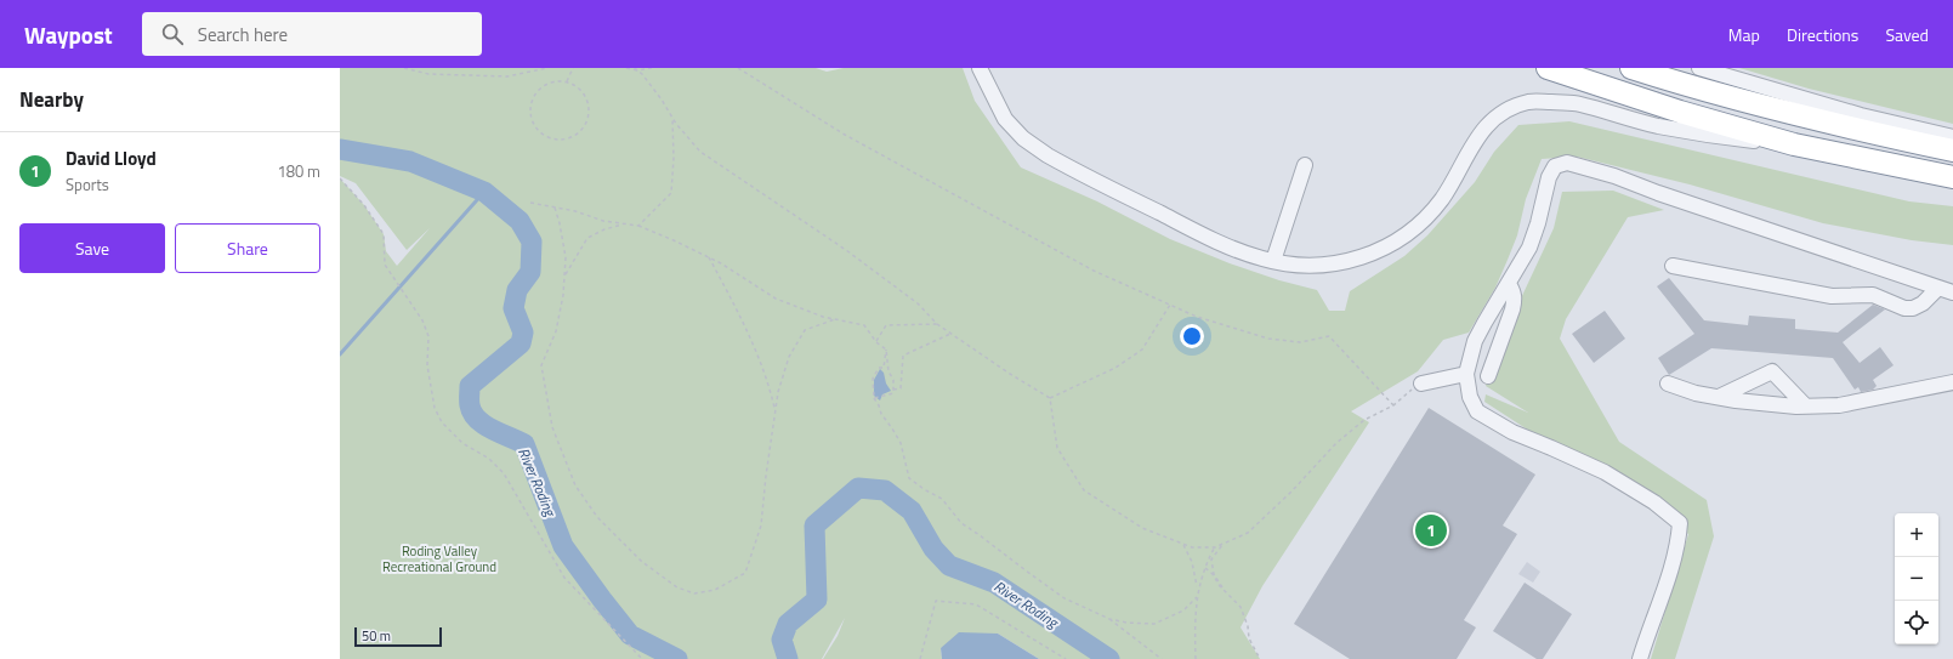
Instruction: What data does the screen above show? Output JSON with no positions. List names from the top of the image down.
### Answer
{
  "water": ["River Roding"],
  "parks": ["Roding Valley Recreational Ground"],
  "scale_bar": "50 m",
  "page": {
    "header": "Waypost",
    "search": "Search here",
    "nav": ["Map", "Directions", "Saved"],
    "heading": "Nearby",
    "list": [
      {
        "mark": "1",
        "name": "David Lloyd",
        "note": "Sports",
        "value": "180 m"
      }
    ],
    "buttons": ["Save", "Share"],
    "pins": "1",
    "map_buttons": ["+", "−"],
    "scale": "50 m"
  }
}
